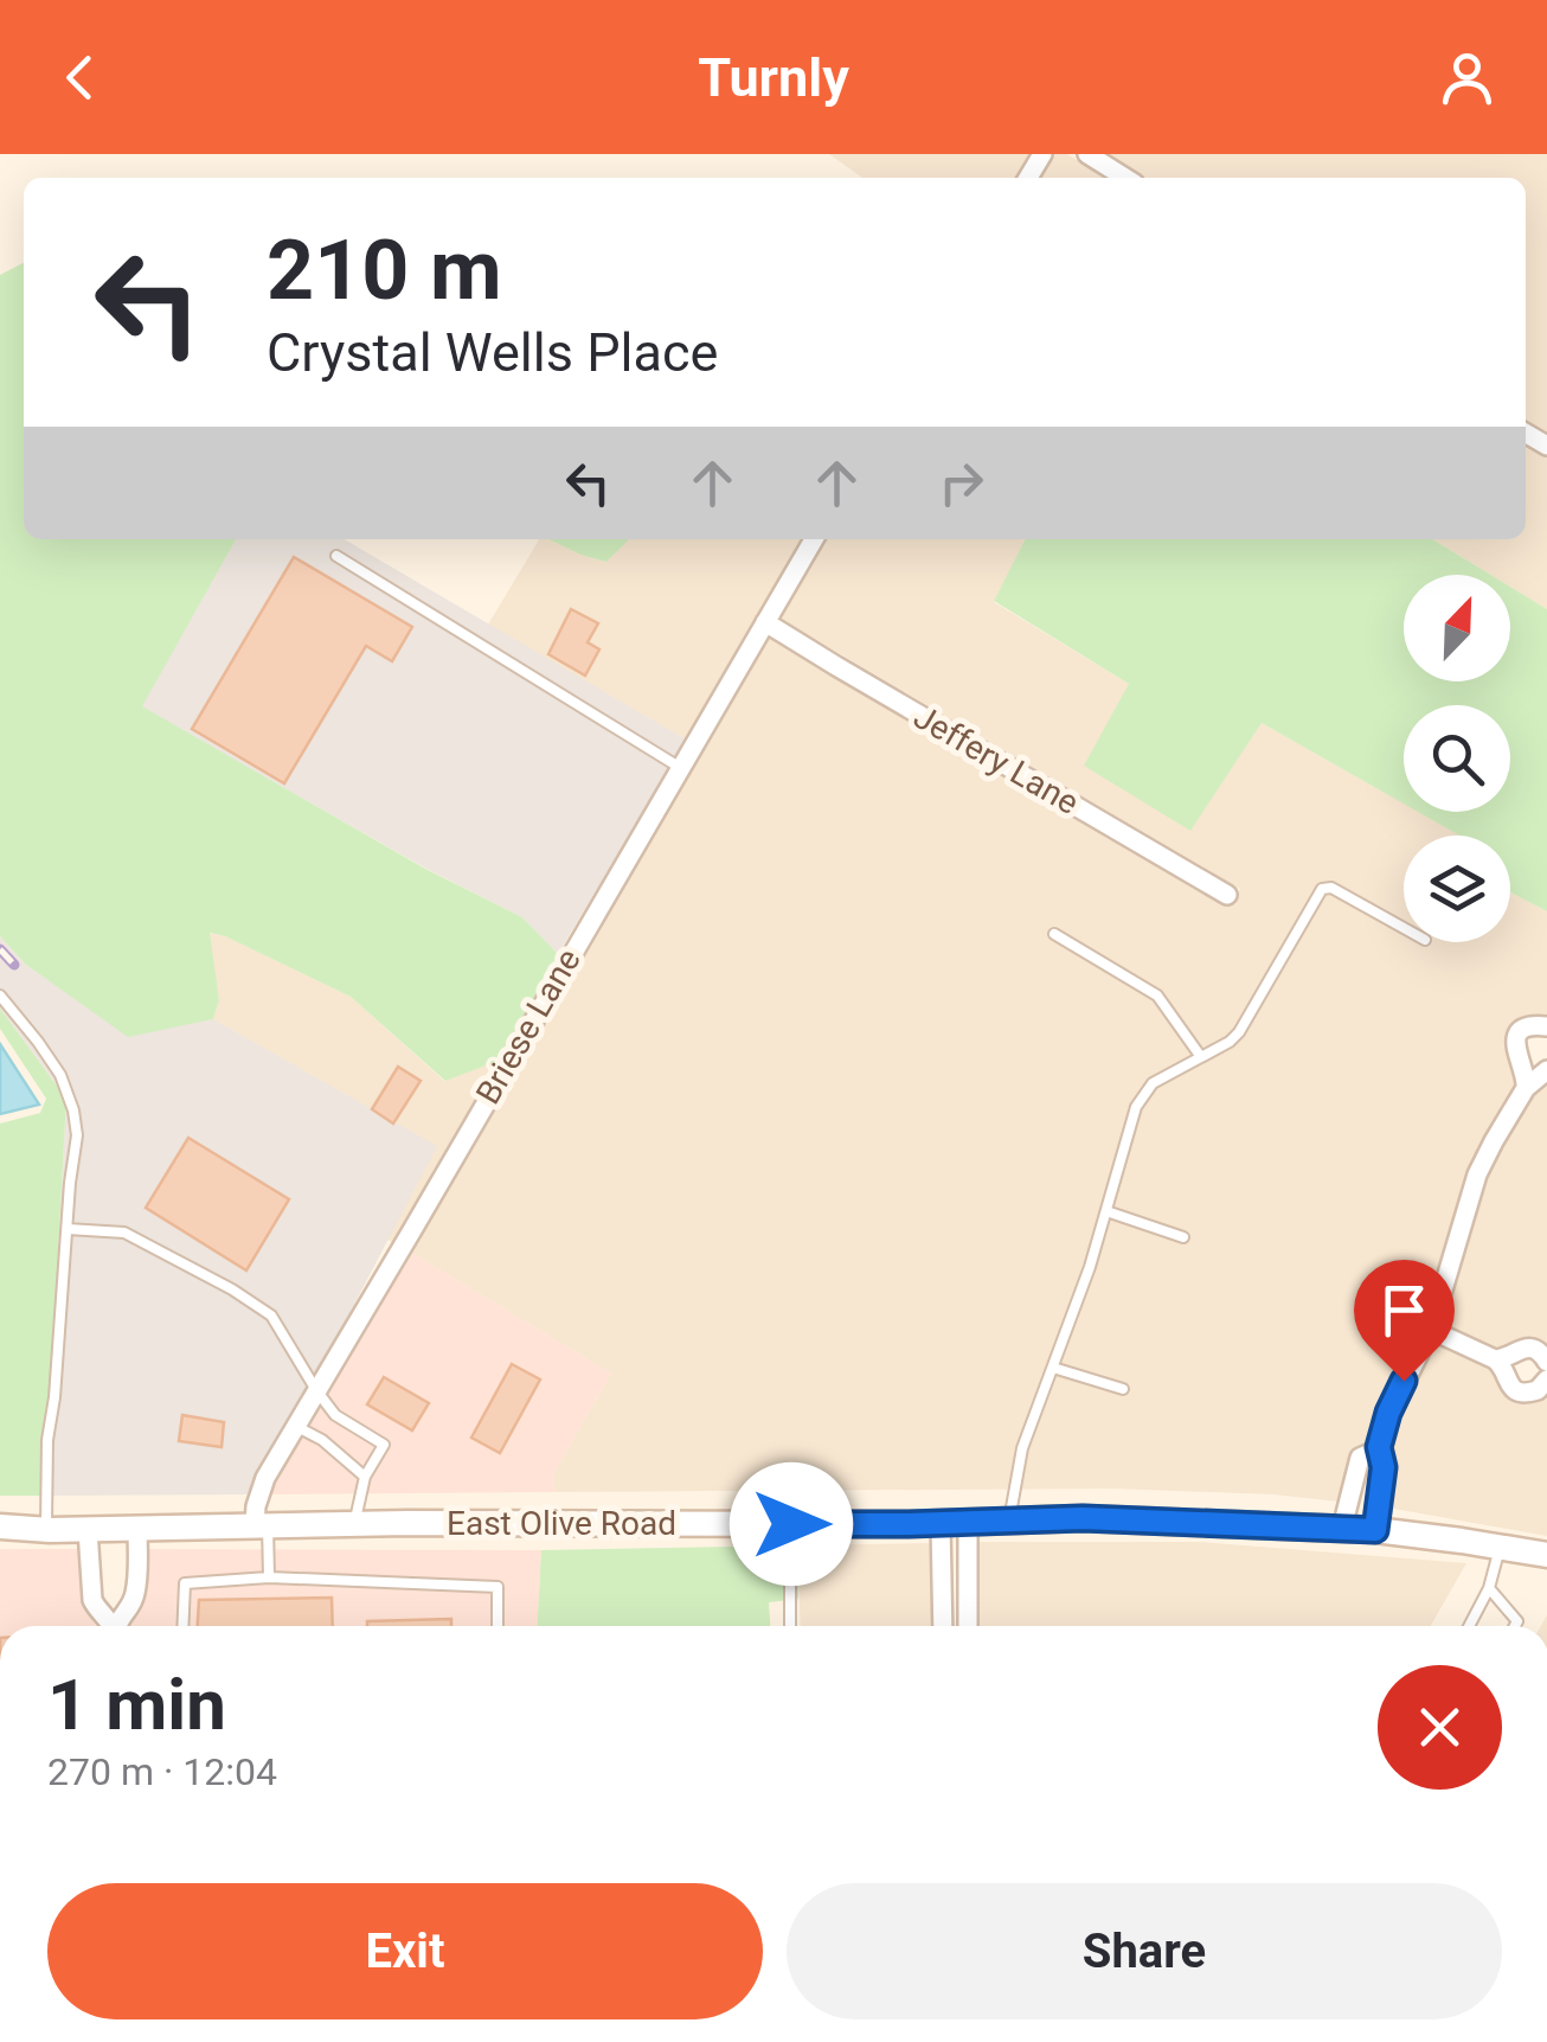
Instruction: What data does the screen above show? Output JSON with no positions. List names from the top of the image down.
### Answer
{
  "streets": {
    "street": ["Jeffery Lane", "Briese Lane", "East Olive Road"]
  },
  "crossings": [
    ["Jeffery Lane", "Briese Lane"],
    ["Briese Lane", "East Olive Road"]
  ],
  "north": "top right",
  "page": {
    "header": "Turnly",
    "turn": ["210 m", "Crystal Wells Place"],
    "heading": ["1 min", "270 m · 12:04"],
    "buttons": ["Exit", "Share"]
  }
}
